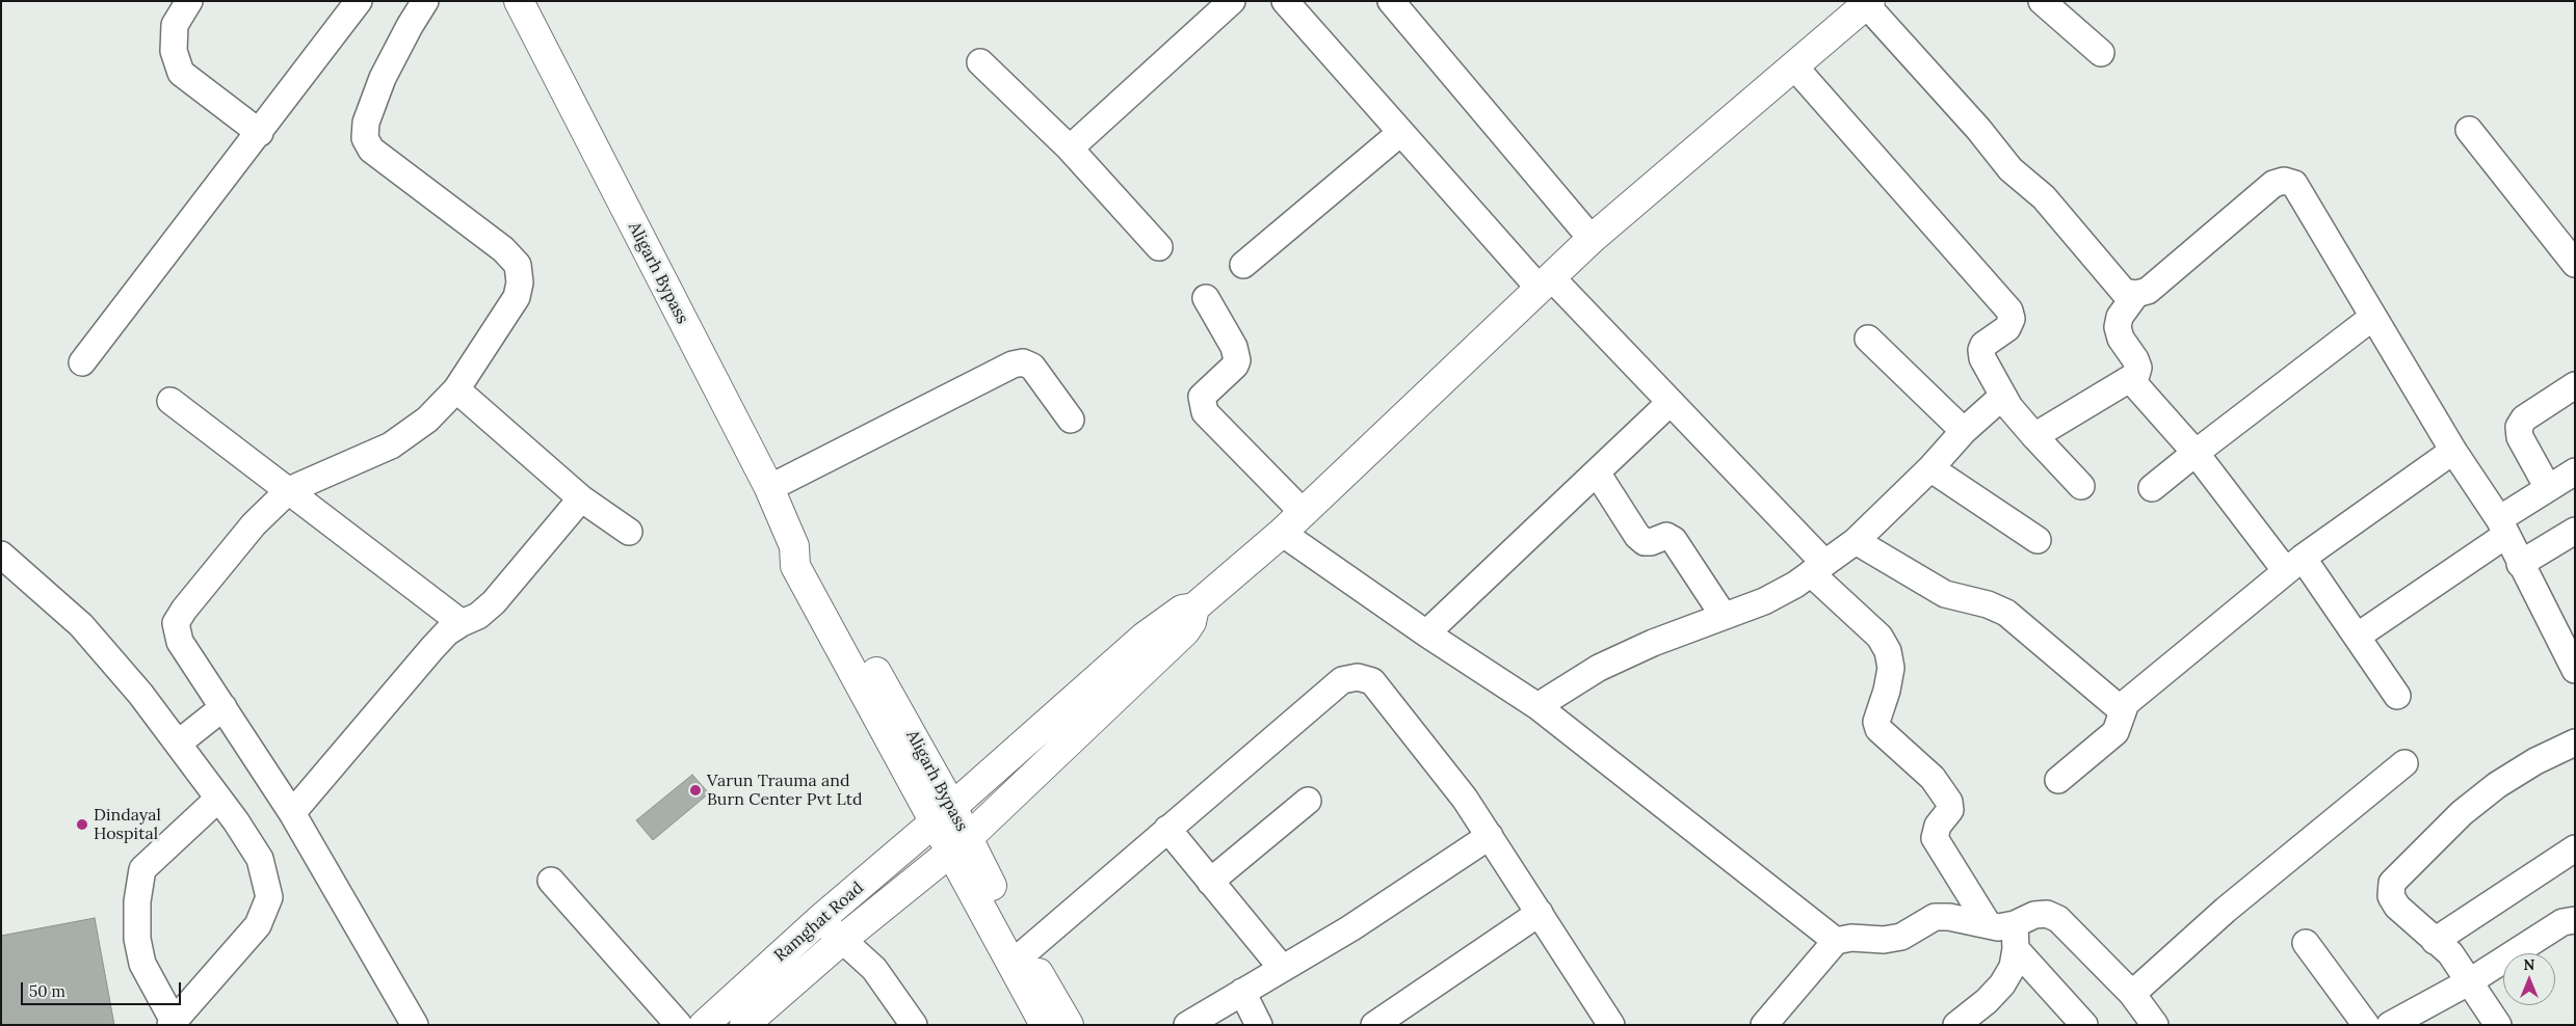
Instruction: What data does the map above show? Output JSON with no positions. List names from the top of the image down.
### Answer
{
  "streets": {
    "main road": ["Aligarh Bypass", "Ramghat Road"]
  },
  "crossings": [
    ["Aligarh Bypass", "Ramghat Road"]
  ],
  "places": ["Varun Trauma and Burn Center Pvt Ltd", "Dindayal Hospital"],
  "scale_bar": "50 m",
  "north": "top"
}
